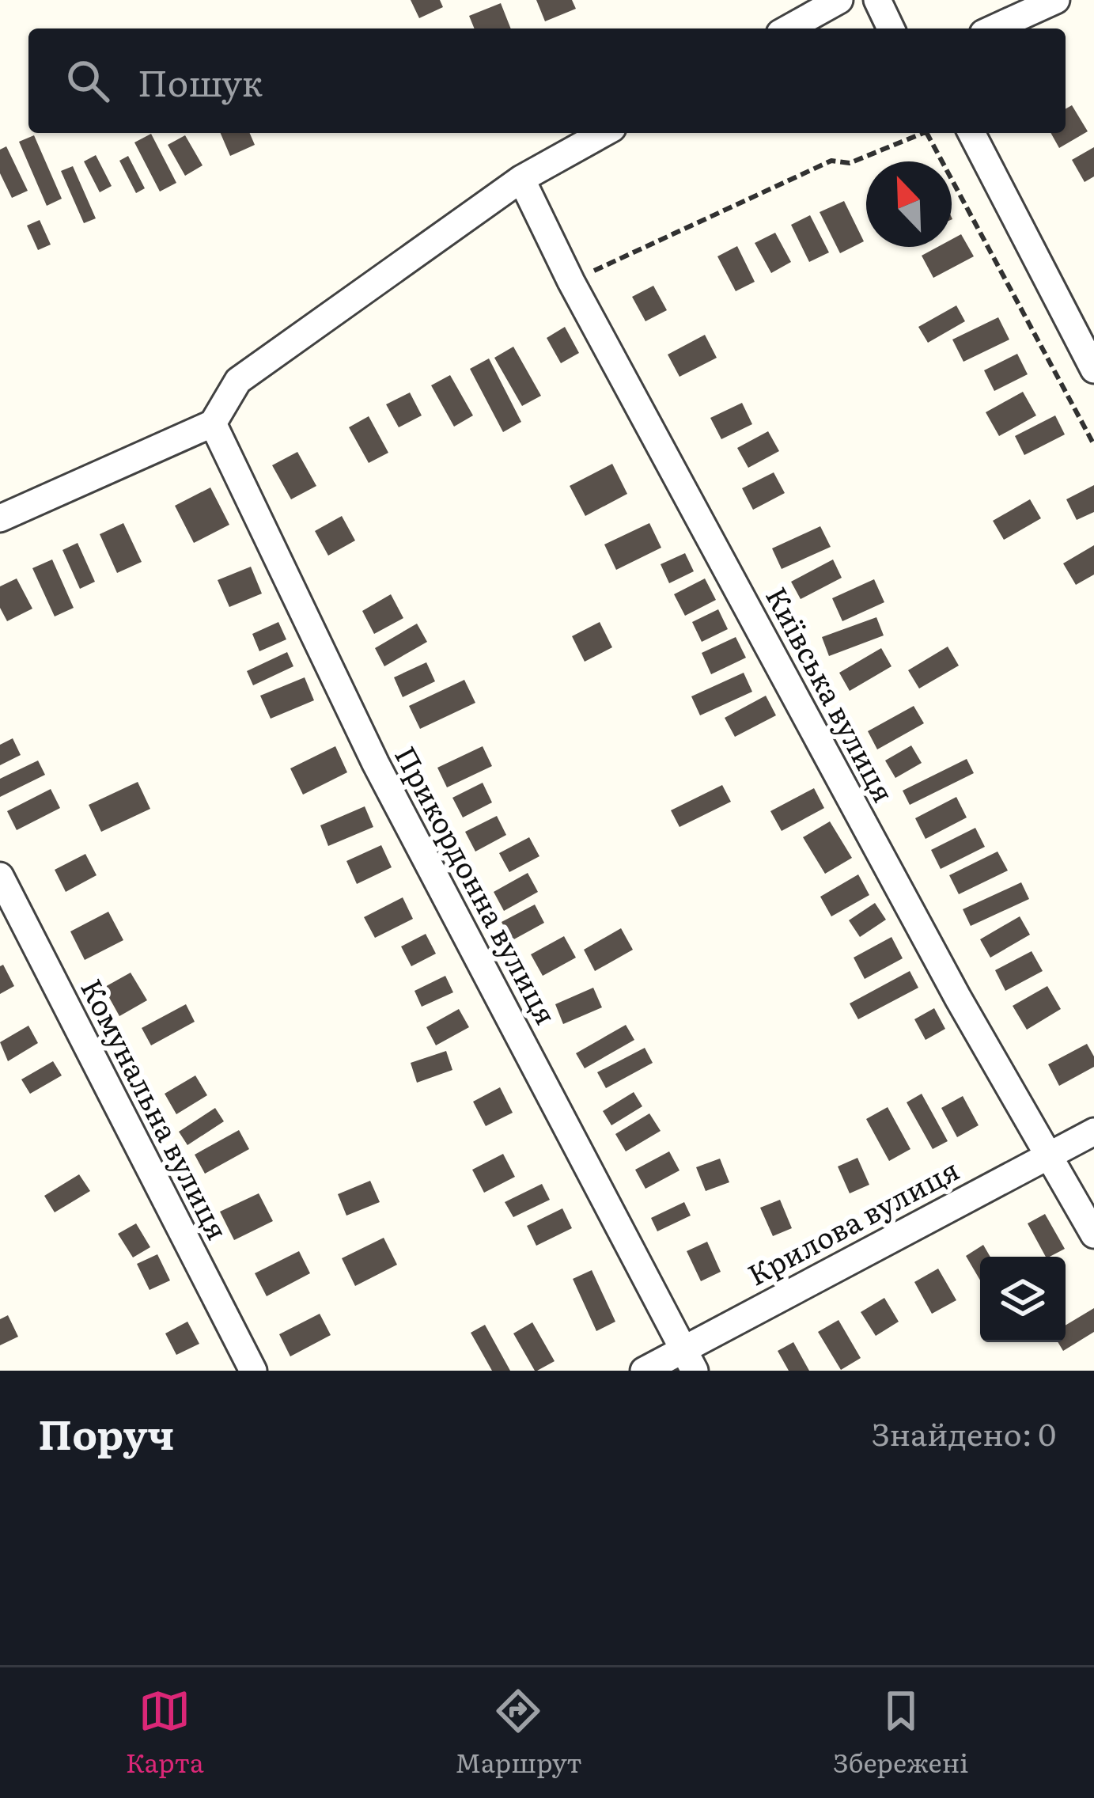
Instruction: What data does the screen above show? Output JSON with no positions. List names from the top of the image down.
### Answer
{
  "streets": {
    "street": [
      "Київська вулиця",
      "Прикордонна вулиця",
      "Комунальна вулиця",
      "Крилова вулиця"
    ]
  },
  "crossings": [
    ["Київська вулиця", "Крилова вулиця"],
    ["Прикордонна вулиця", "Крилова вулиця"]
  ],
  "north": "top left",
  "page": {
    "search": "Пошук",
    "heading": ["Поруч", "Знайдено: 0"],
    "nav": ["Карта", "Маршрут", "Збережені"]
  }
}
